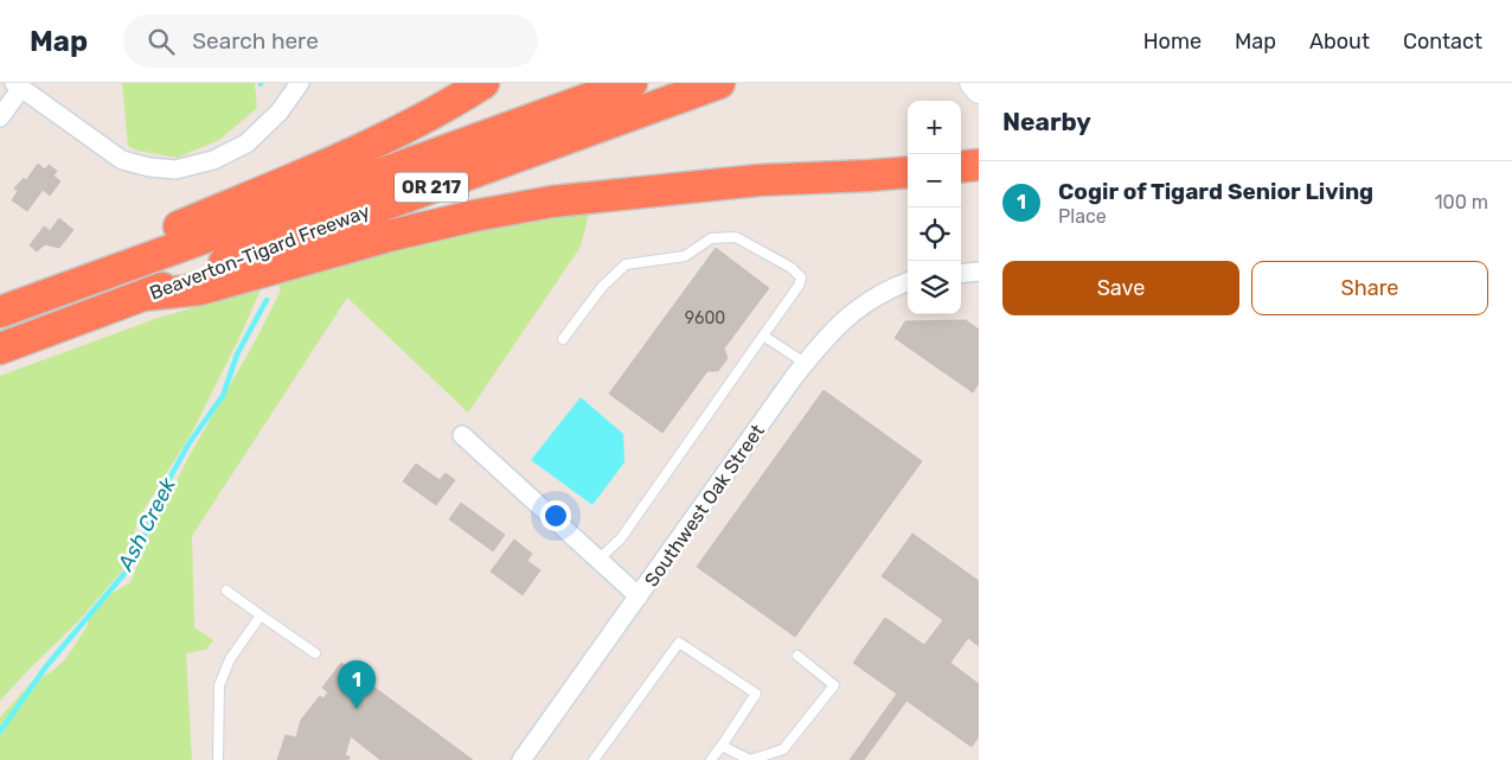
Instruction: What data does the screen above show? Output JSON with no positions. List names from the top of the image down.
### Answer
{
  "streets": {
    "highway": ["OR 217", "Beaverton-Tigard Freeway"],
    "street": ["Southwest Oak Street"]
  },
  "water": ["Ash Creek"],
  "house_numbers": ["9600"],
  "page": {
    "header": "Map",
    "search": "Search here",
    "nav": [
      "Home",
      "Map",
      "About",
      "Contact"
    ],
    "heading": "Nearby",
    "map_buttons": ["+", "−"],
    "list": [
      {
        "mark": "1",
        "name": "Cogir of Tigard Senior Living",
        "note": "Place",
        "value": "100 m"
      }
    ],
    "buttons": ["Save", "Share"],
    "pins": "1"
  }
}
